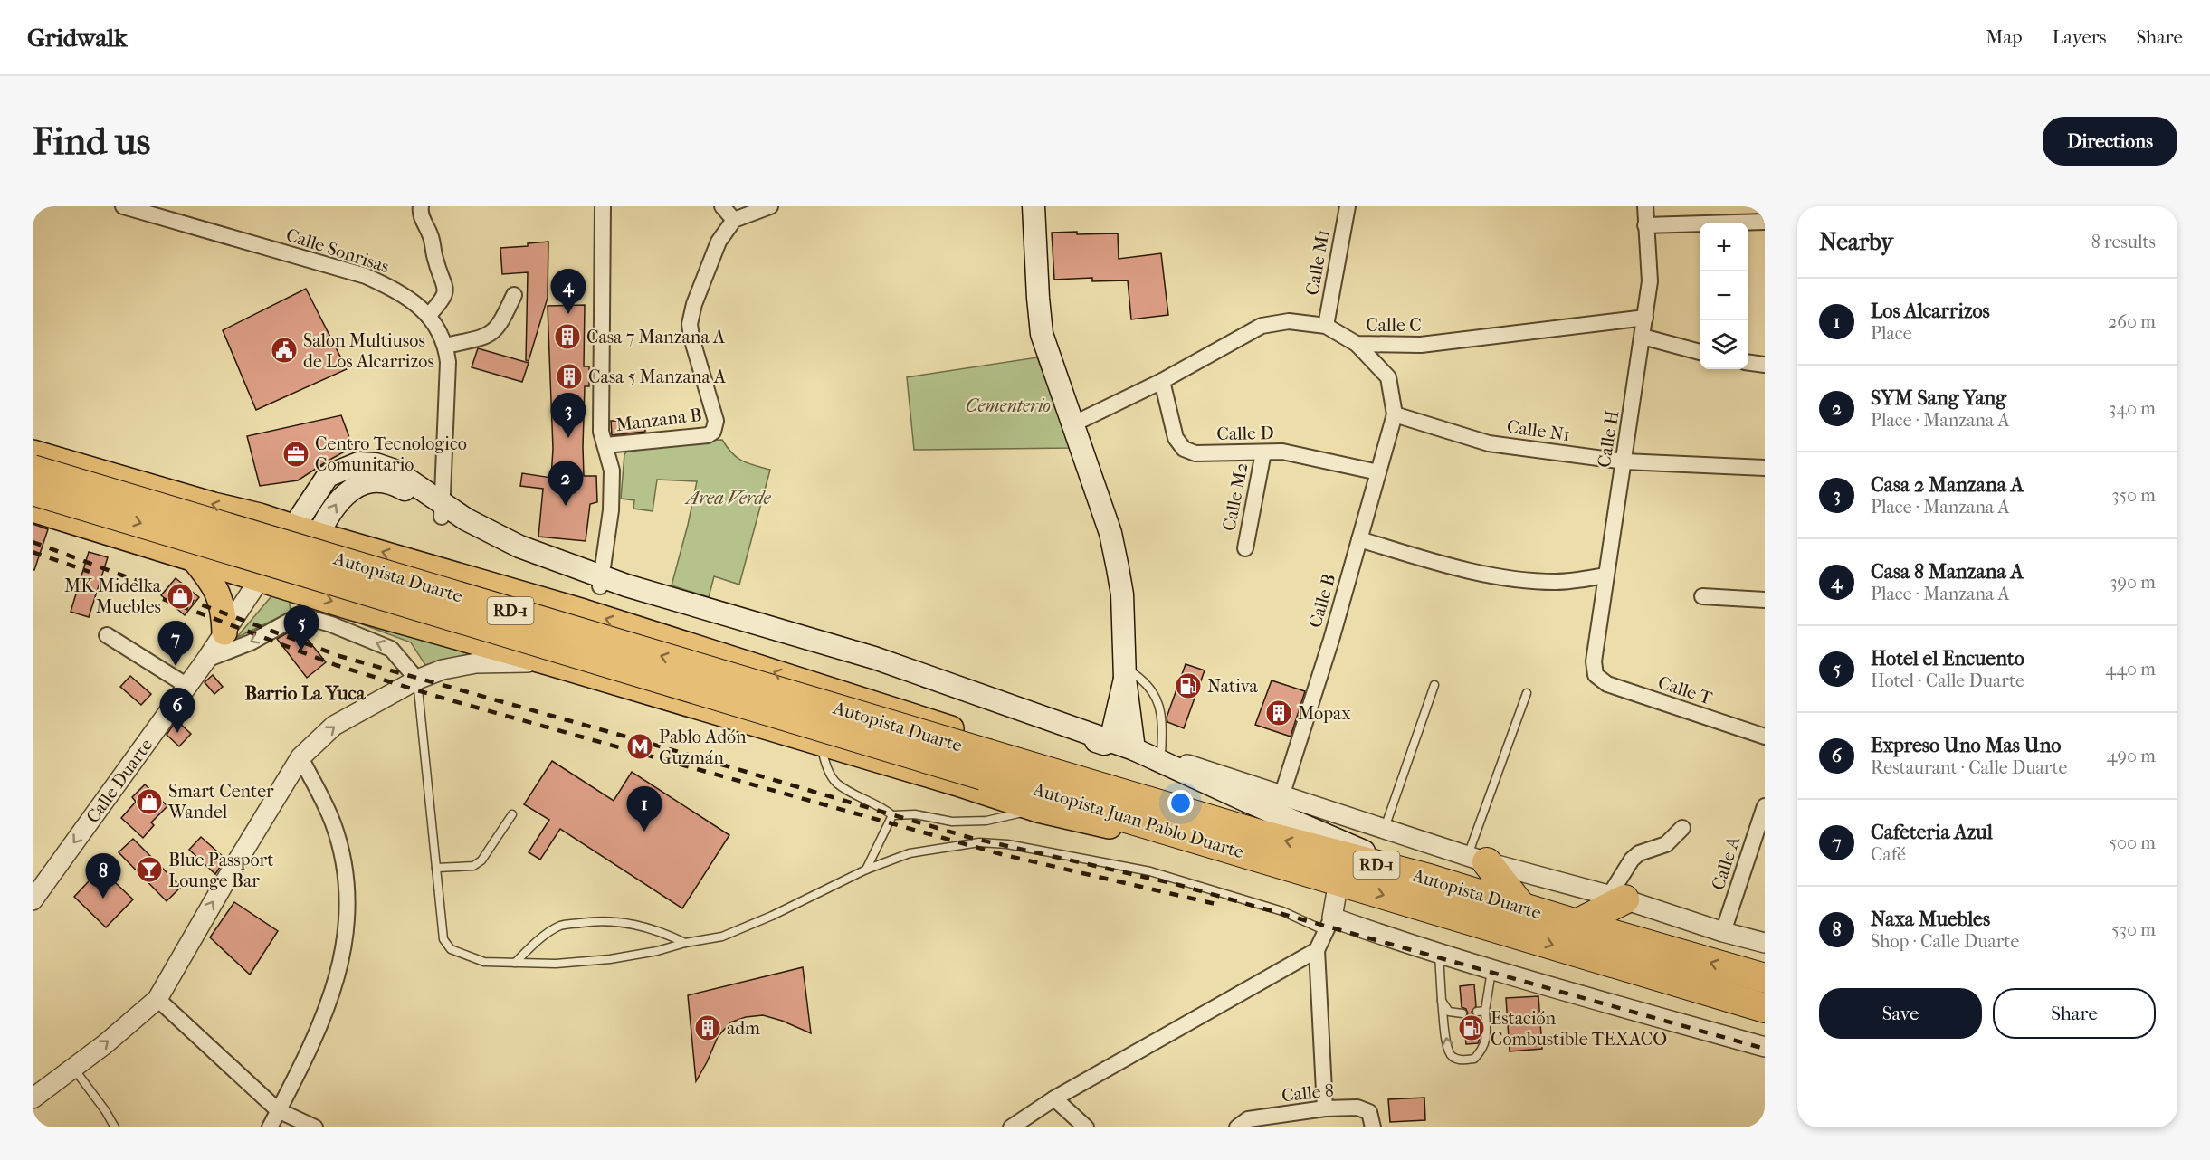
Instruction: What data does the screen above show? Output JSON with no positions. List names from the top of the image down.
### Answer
{
  "streets": {
    "highway": ["Autopista Duarte", "RD-1", "Autopista Juan Pablo Duarte"],
    "street": [
      "Calle Sonrisas",
      "Calle M1",
      "Calle C",
      "Manzana B",
      "Calle N1",
      "Calle D",
      "Calle H",
      "Calle M2",
      "Calle B",
      "Calle T",
      "Calle Duarte",
      "Calle A",
      "Calle 8"
    ]
  },
  "crossings": [
    ["Calle M1", "Calle C"],
    ["Calle C", "Calle D"],
    ["Calle C", "Calle H"],
    ["Calle N1", "Calle H"],
    ["Calle N1", "Calle B"],
    ["Calle D", "Calle M2"],
    ["Calle D", "Calle B"],
    ["Calle H", "Calle T"],
    ["Autopista Duarte", "Autopista Juan Pablo Duarte"]
  ],
  "districts": ["Barrio La Yuca"],
  "parks": ["Cementerio", "Area Verde"],
  "places": {
    "building": [
      "Casa 7 Manzana A",
      "Casa 5 Manzana A",
      "Mopax",
      "adm"
    ],
    "public building": ["Salon Multiusos de Los Alcarrizos"],
    "office": ["Centro Tecnologico Comunitario"],
    "shop": ["MK Midelka Muebles", "Smart Center Wandel"],
    "fuel station": ["Nativa", "Estación Combustible TEXACO"],
    "metro station": ["Pablo Adón Guzmán"],
    "bar": ["Blue Passport Lounge Bar"]
  },
  "page": {
    "header": "Gridwalk",
    "nav": ["Map", "Layers", "Share"],
    "buttons": [
      "Directions",
      ["Save", "Share"]
    ],
    "title": "Find us",
    "heading": ["Nearby", "8 results"],
    "map_buttons": ["+", "−"],
    "pins": [
      "4",
      "3",
      "2",
      "5",
      "7",
      "6",
      "1",
      "8"
    ],
    "list": [
      {
        "mark": "1",
        "name": "Los Alcarrizos",
        "note": "Place",
        "value": "260 m"
      },
      {
        "mark": "2",
        "name": "SYM Sang Yang",
        "note": "Place · Manzana A",
        "value": "340 m"
      },
      {
        "mark": "3",
        "name": "Casa 2 Manzana A",
        "note": "Place · Manzana A",
        "value": "350 m"
      },
      {
        "mark": "4",
        "name": "Casa 8 Manzana A",
        "note": "Place · Manzana A",
        "value": "390 m"
      },
      {
        "mark": "5",
        "name": "Hotel el Encuento",
        "note": "Hotel · Calle Duarte",
        "value": "440 m"
      },
      {
        "mark": "6",
        "name": "Expreso Uno Mas Uno",
        "note": "Restaurant · Calle Duarte",
        "value": "490 m"
      },
      {
        "mark": "7",
        "name": "Cafeteria Azul",
        "note": "Café",
        "value": "500 m"
      },
      {
        "mark": "8",
        "name": "Naxa Muebles",
        "note": "Shop · Calle Duarte",
        "value": "530 m"
      }
    ]
  }
}
